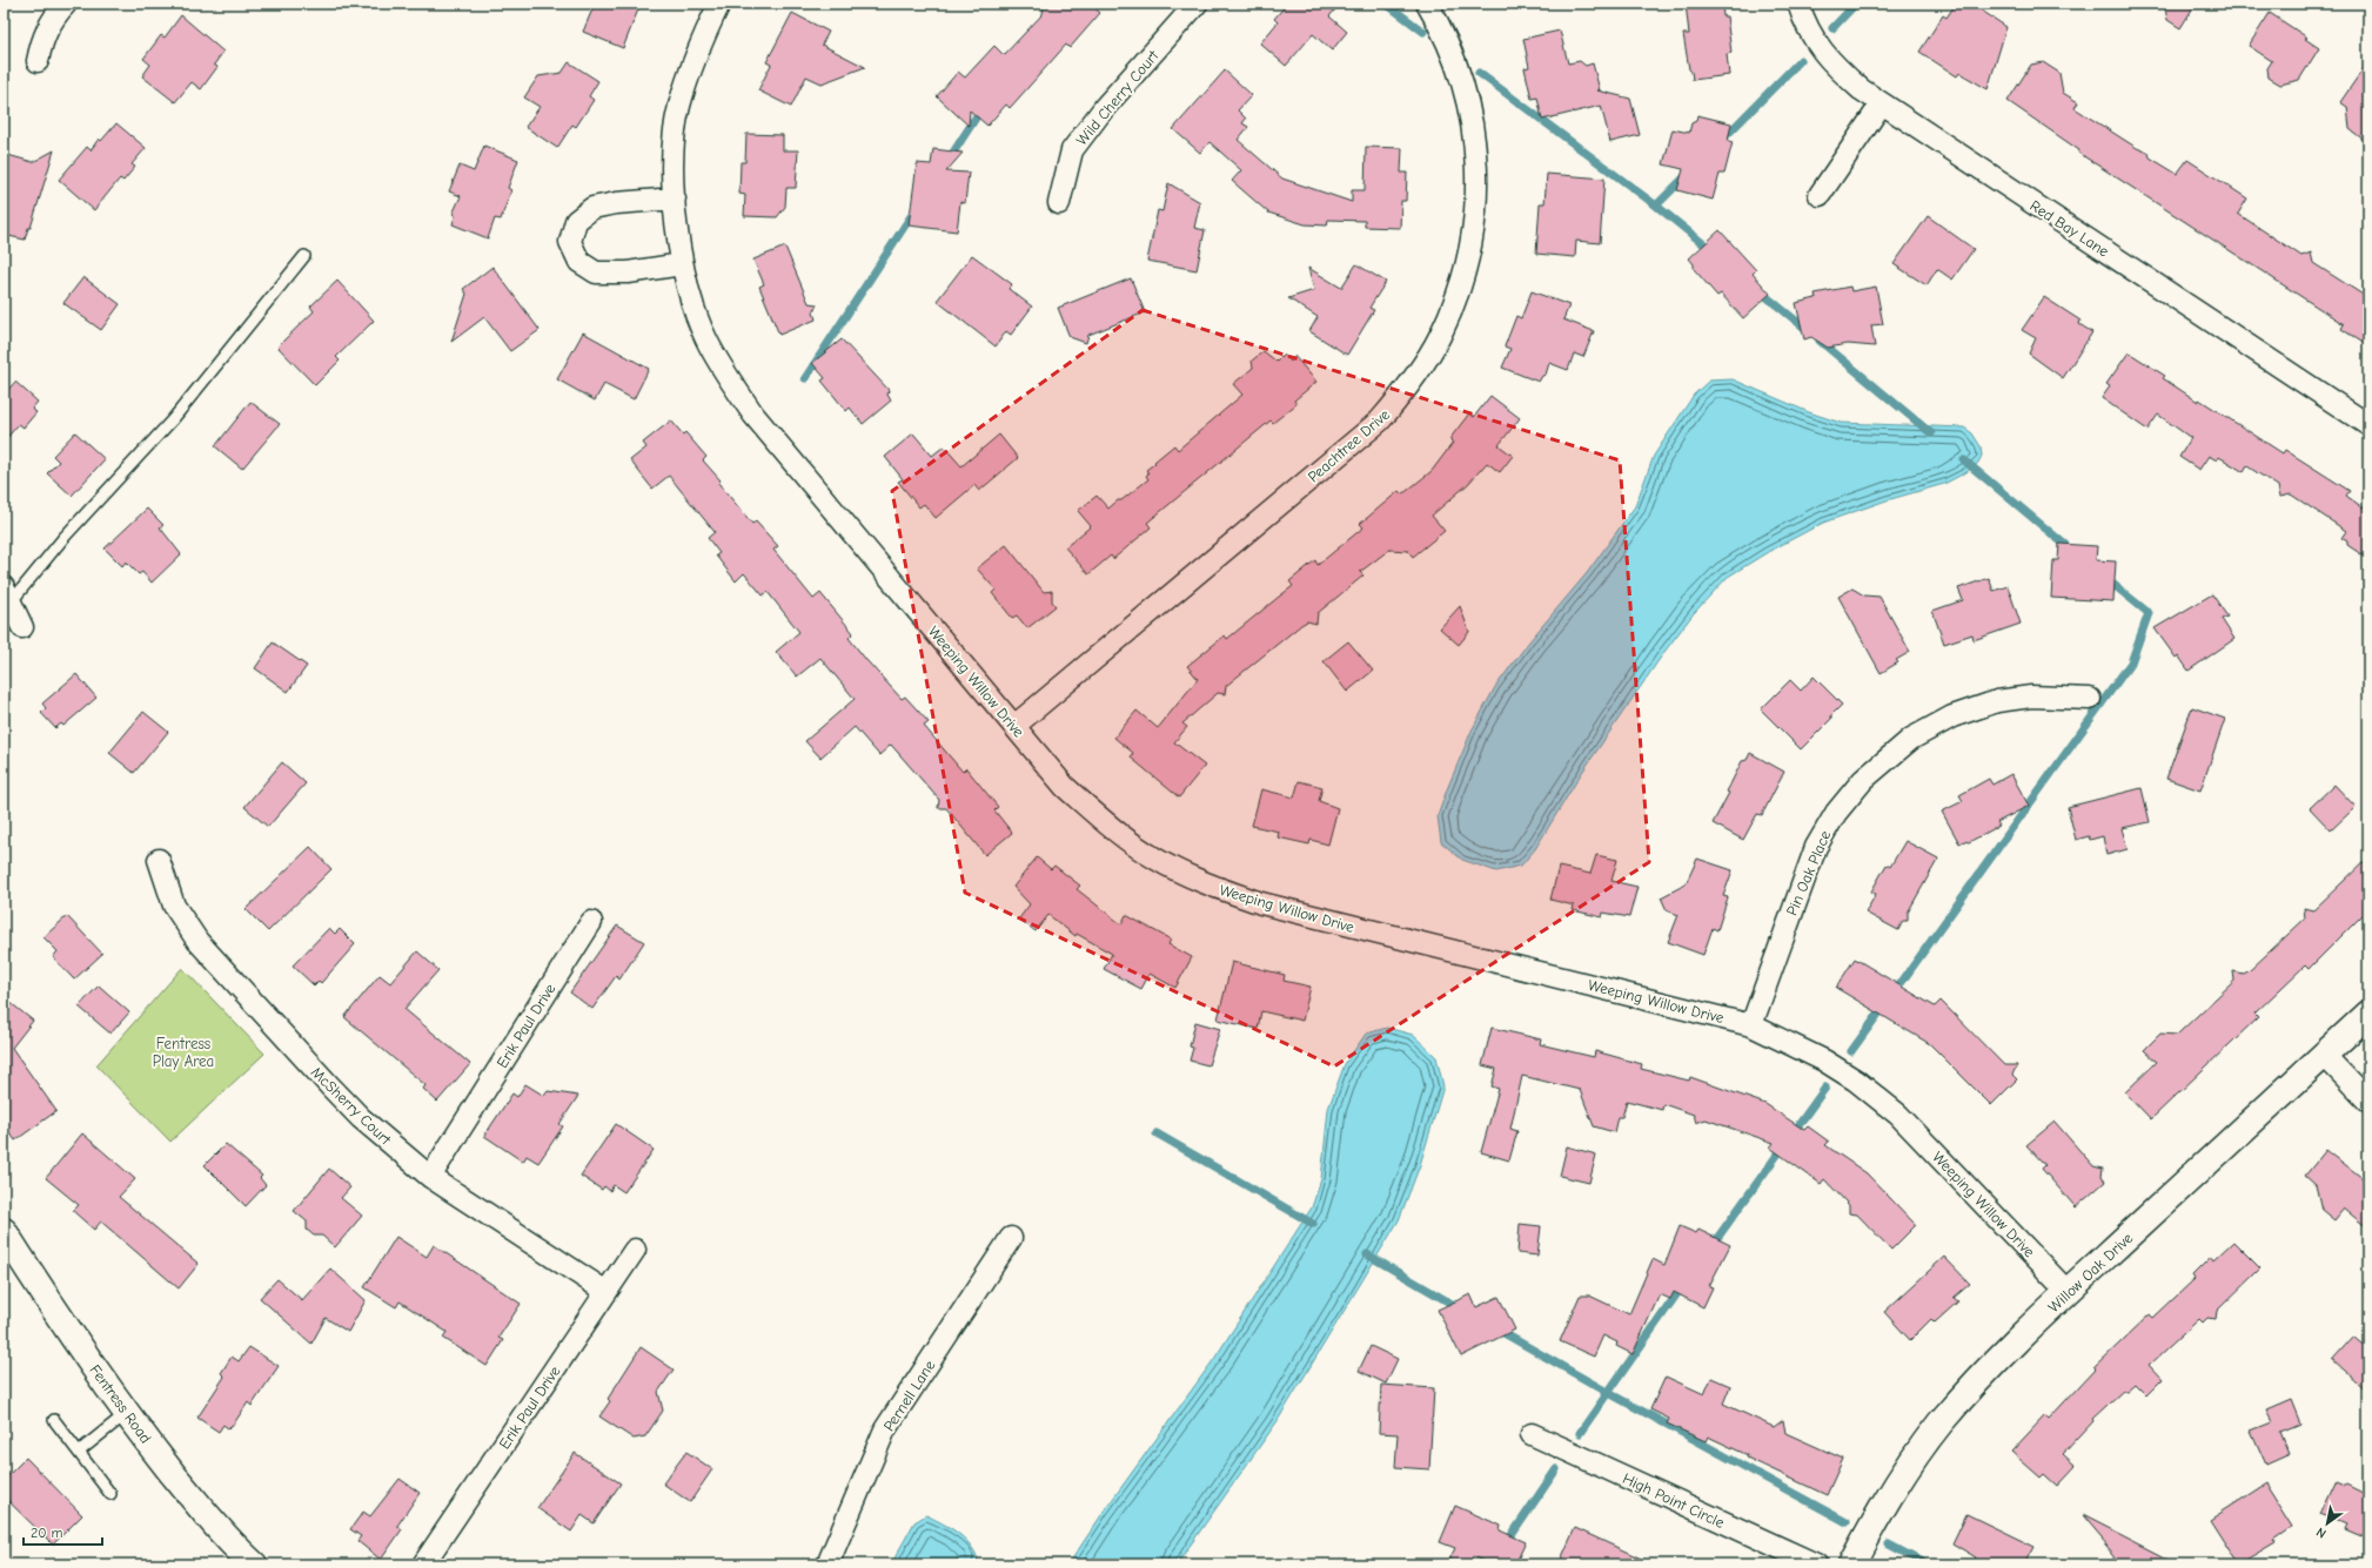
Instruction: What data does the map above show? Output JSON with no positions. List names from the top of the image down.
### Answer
{
  "streets": {
    "street": [
      "Wild Cherry Court",
      "Red Bay Lane",
      "Peachtree Drive",
      "Weeping Willow Drive",
      "Pin Oak Place",
      "Erik Paul Drive",
      "McSherry Court",
      "Willow Oak Drive",
      "Pernell Lane",
      "Fentress Road",
      "High Point Circle"
    ]
  },
  "crossings": [
    ["Peachtree Drive", "Weeping Willow Drive"],
    ["Weeping Willow Drive", "Pin Oak Place"],
    ["Weeping Willow Drive", "Willow Oak Drive"],
    ["Erik Paul Drive", "McSherry Court"]
  ],
  "parks": ["Fentress Play Area"],
  "scale_bar": "20 m",
  "north": "bottom left"
}
